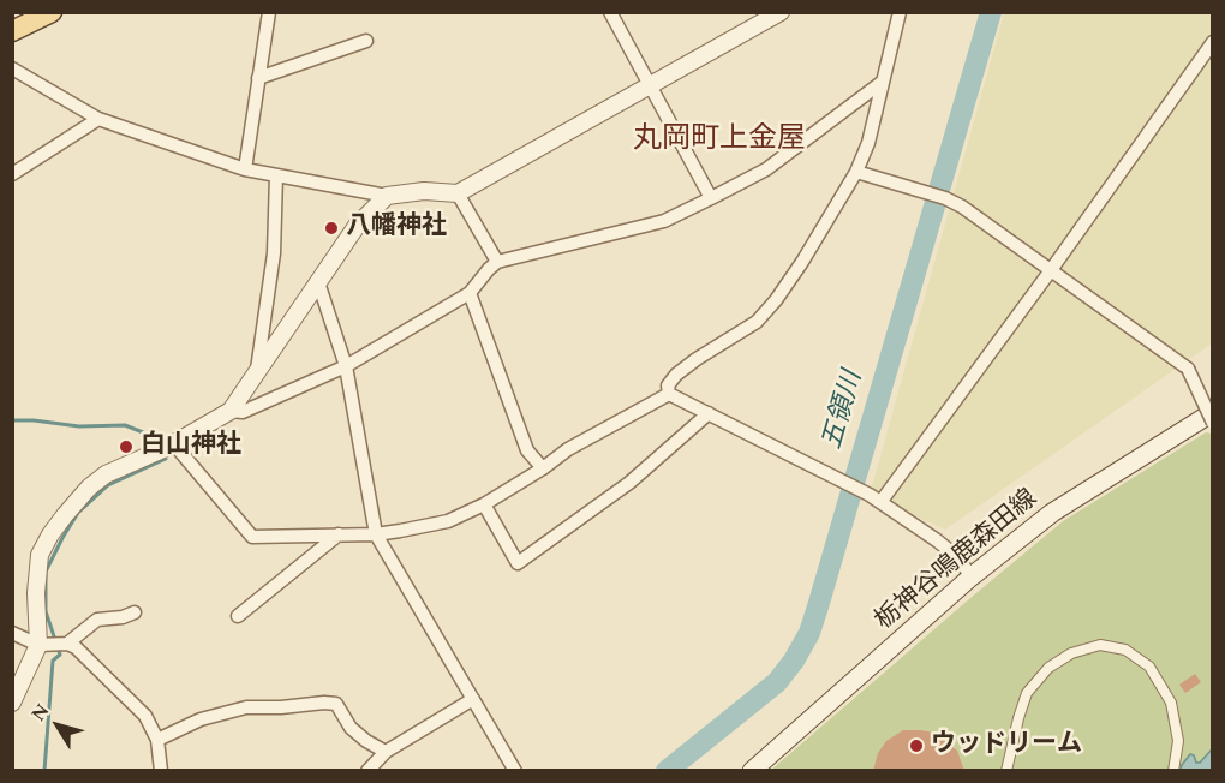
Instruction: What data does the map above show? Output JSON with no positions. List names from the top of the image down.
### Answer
{
  "streets": {
    "main road": ["栃神谷鳴鹿森田線"]
  },
  "districts": ["丸岡町上金屋"],
  "water": ["五領川"],
  "places": ["八幡神社", "白山神社", "ウッドリーム"],
  "north": "top left"
}
